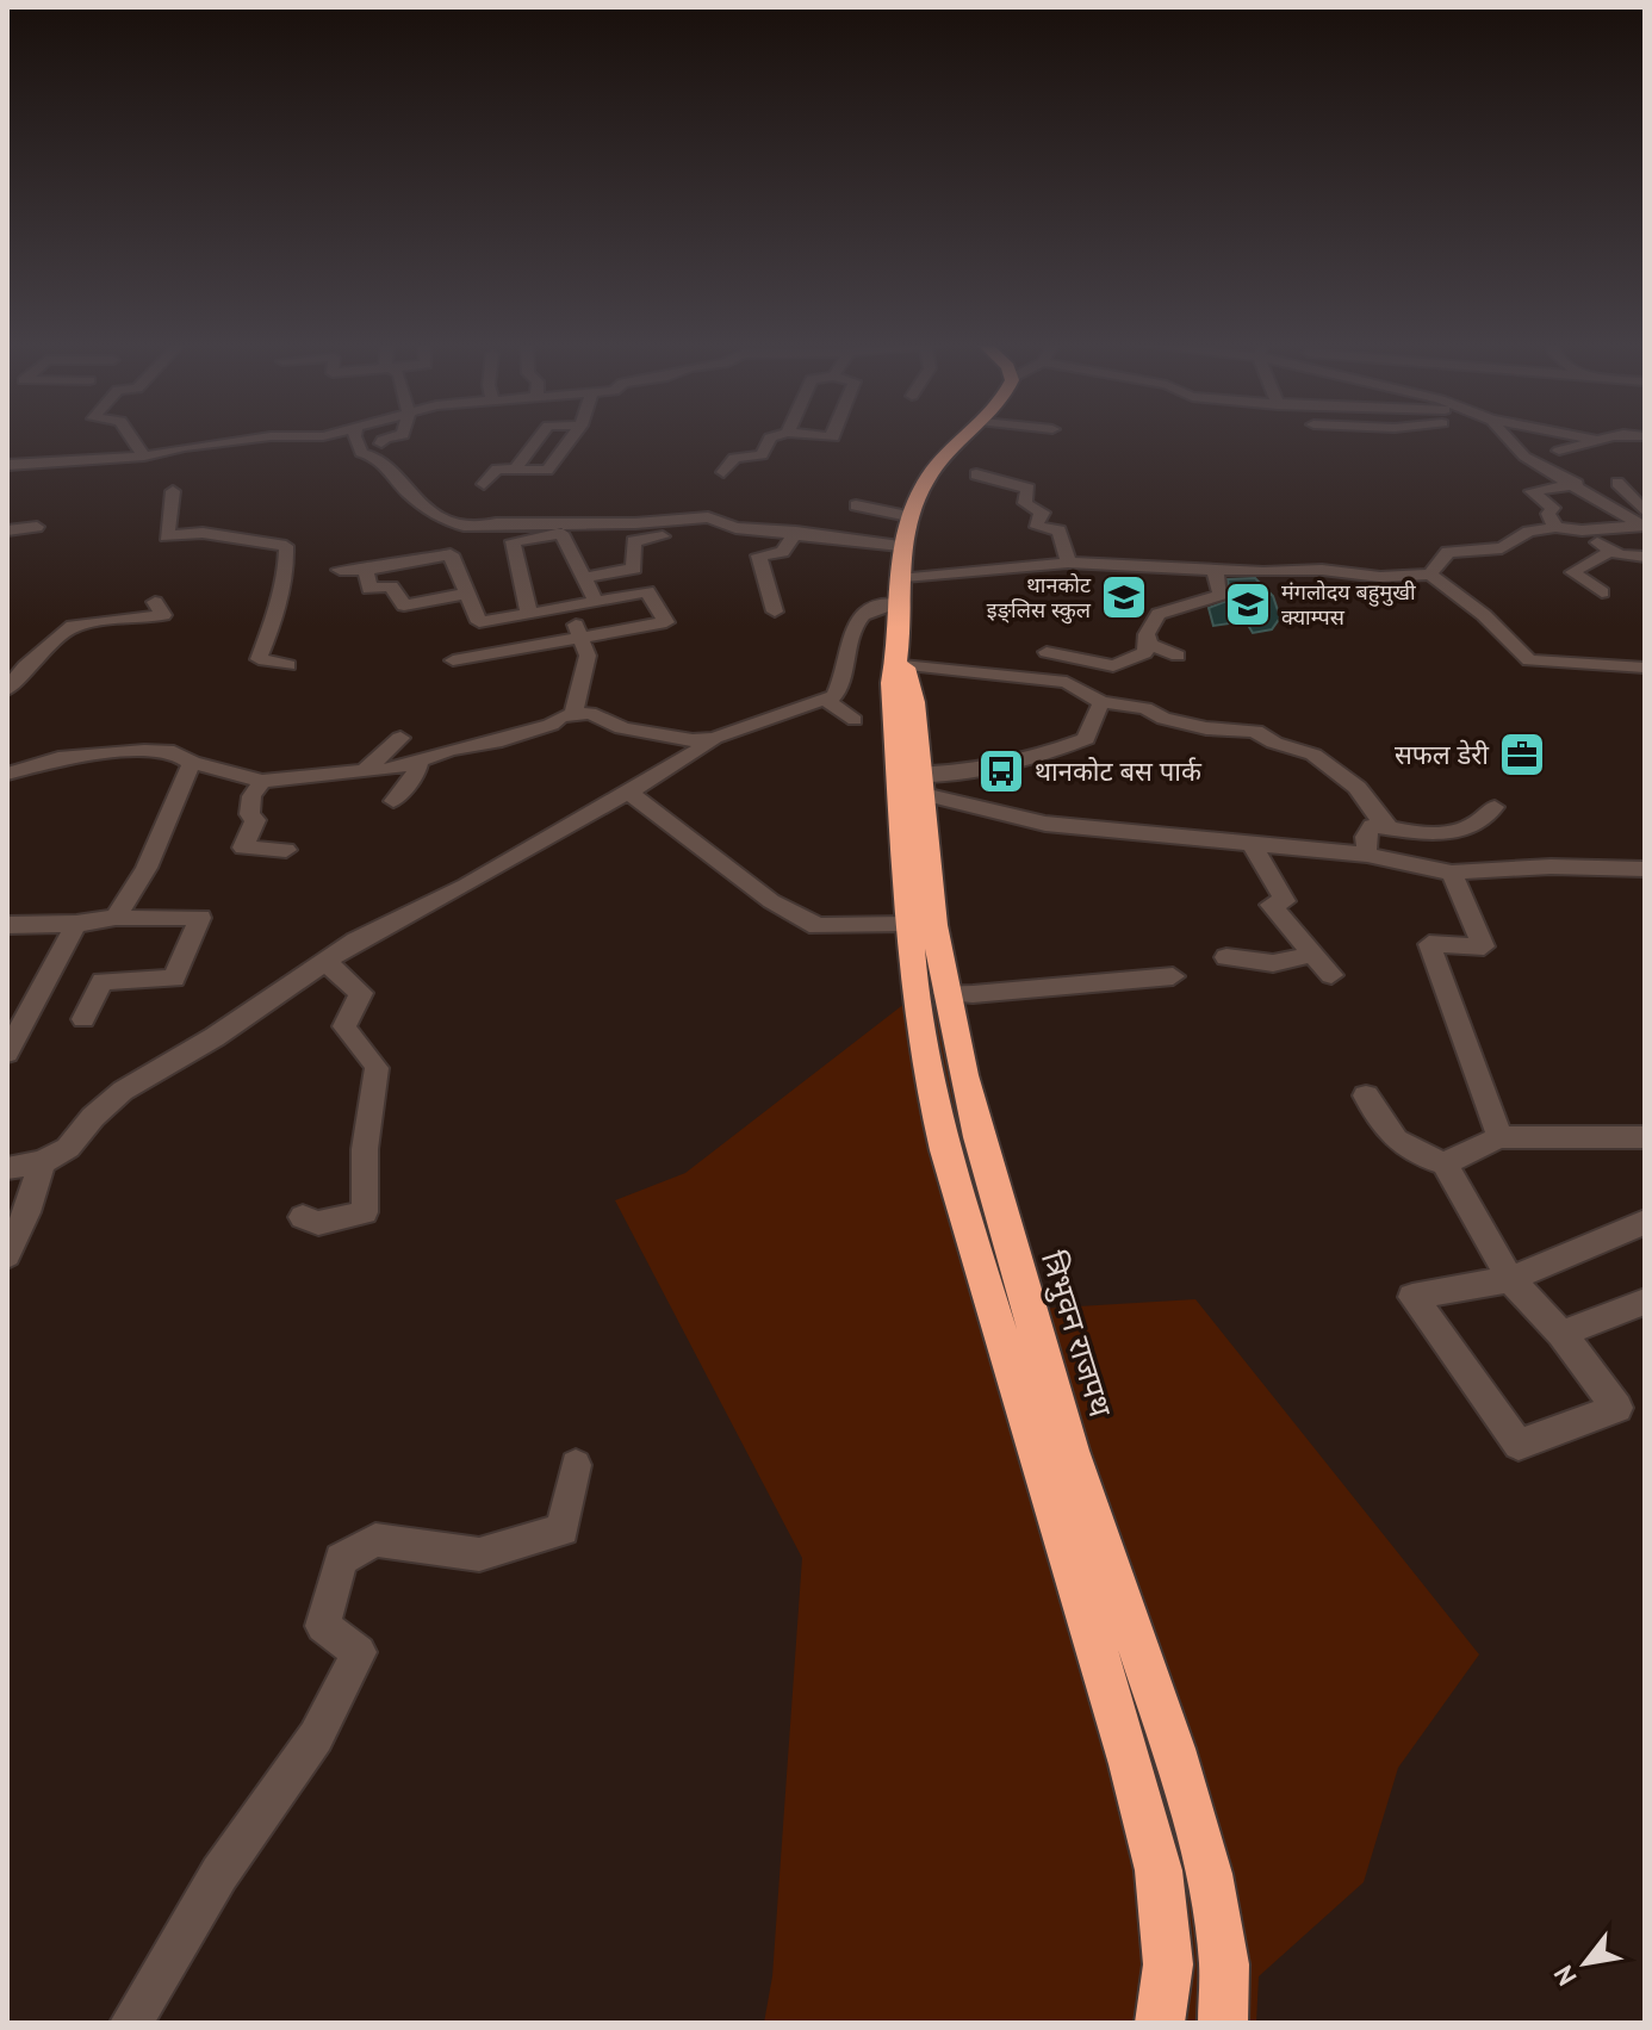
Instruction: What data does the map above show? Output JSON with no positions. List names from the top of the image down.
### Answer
{
  "streets": {
    "highway": ["त्रिभुवन राजपथ"]
  },
  "places": {
    "school or university": ["थानकोट इङ्लिस स्कुल", "मंगलोदय बहुमुखी क्याम्पस"],
    "office": ["सफल डेरी"],
    "bus stop": ["थानकोट बस पार्क"]
  },
  "north": "bottom left"
}
